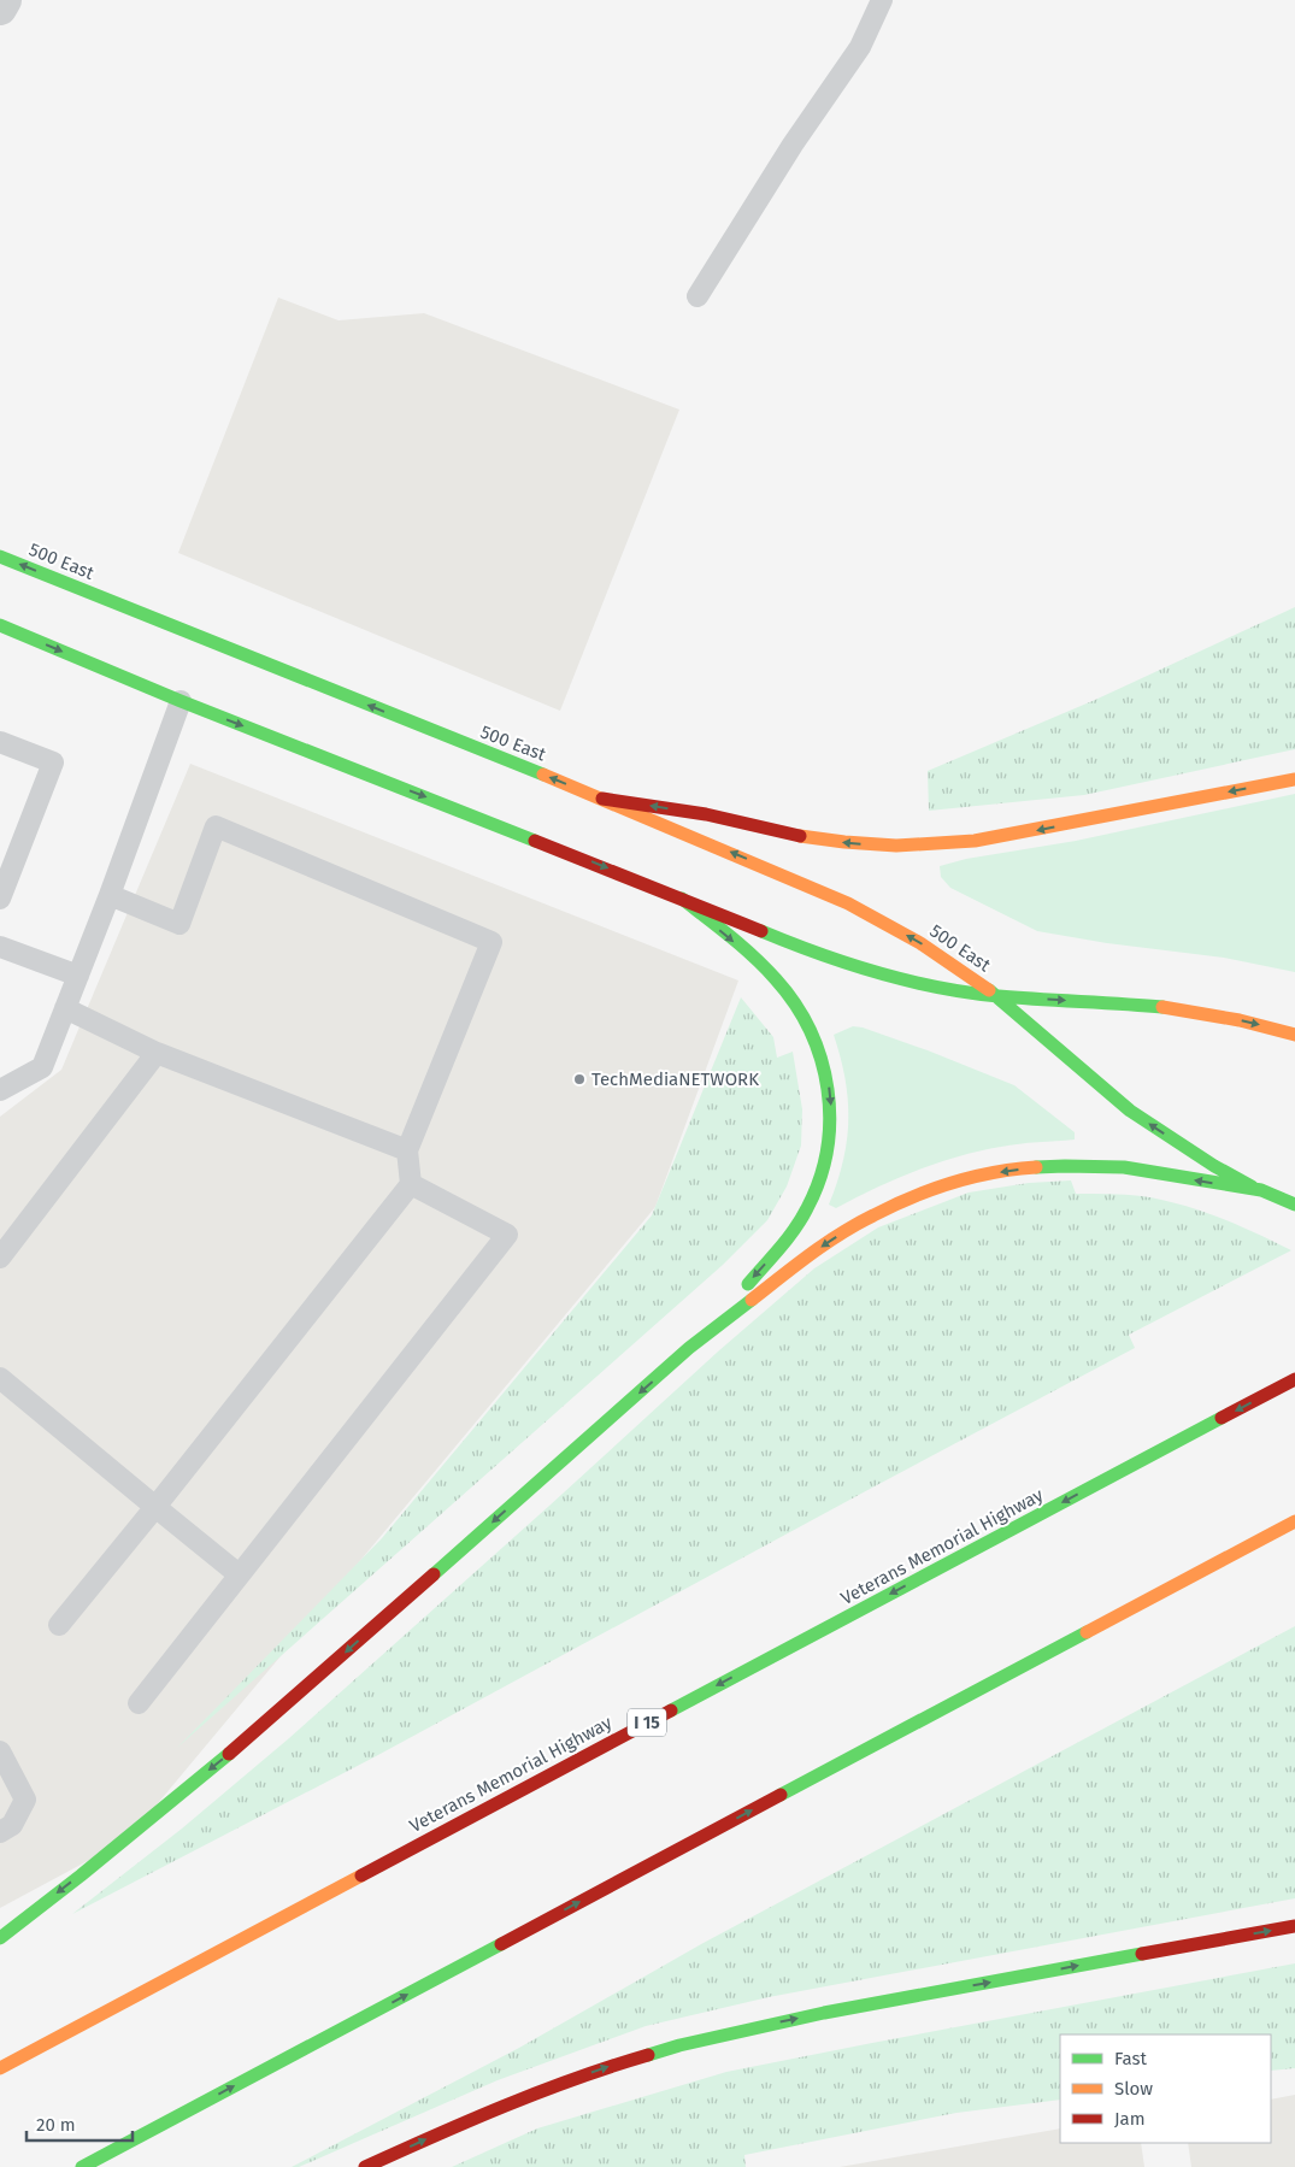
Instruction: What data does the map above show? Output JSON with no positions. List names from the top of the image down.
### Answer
{
  "streets": {
    "main road": ["500 East", "Veterans Memorial Highway", "I 15"]
  },
  "one_way": ["Veterans Memorial Highway"],
  "places": ["TechMediaNETWORK"],
  "legend": ["Fast", "Slow", "Jam"],
  "scale_bar": "20 m"
}
